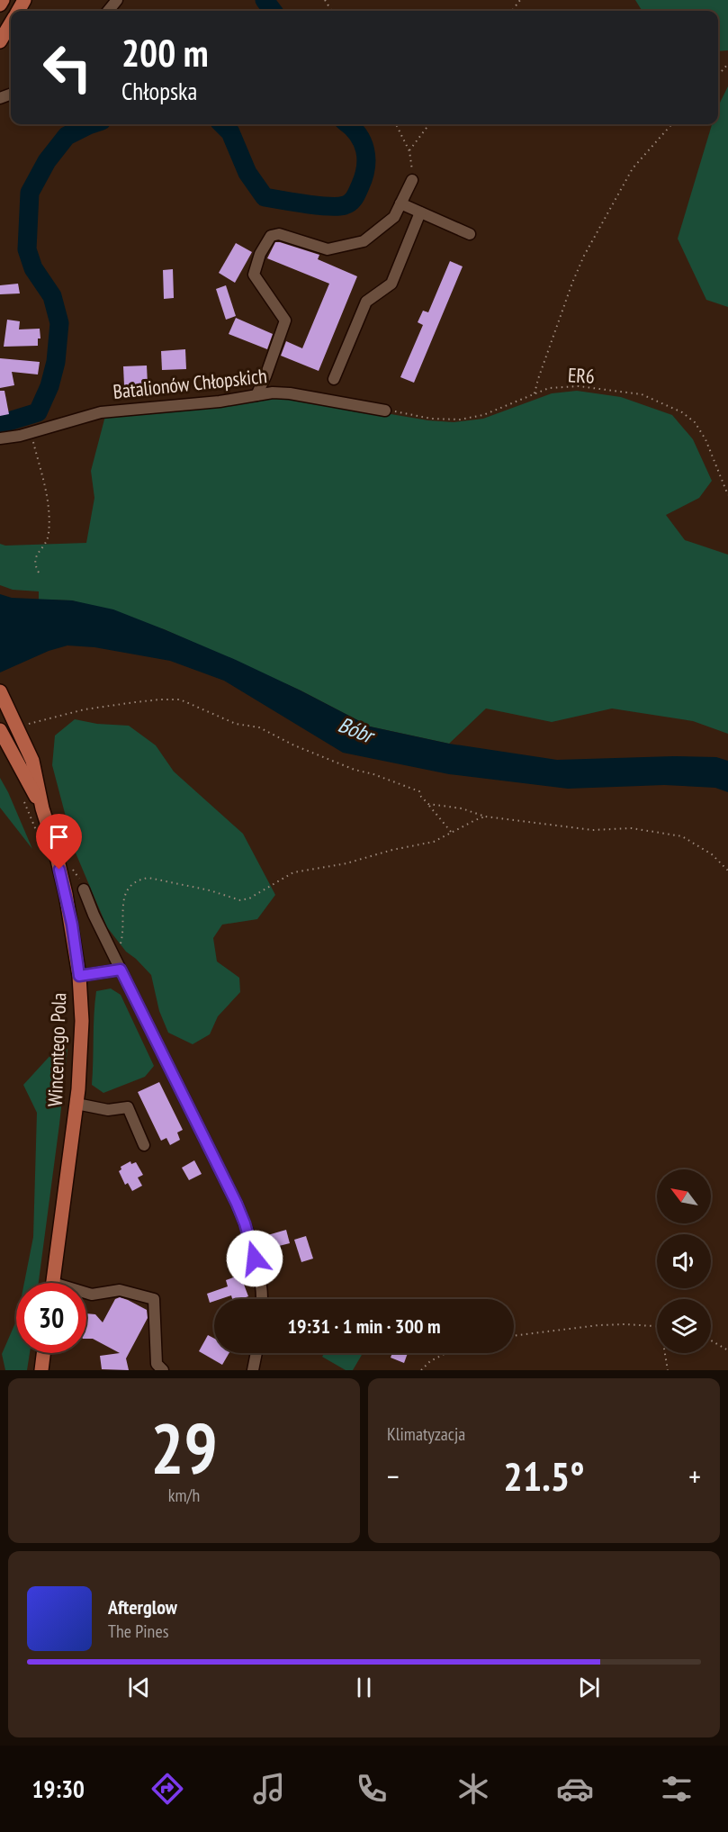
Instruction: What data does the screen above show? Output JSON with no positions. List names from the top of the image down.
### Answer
{
  "streets": {
    "main road": ["Wincentego Pola"],
    "street": ["Batalionów Chłopskich"],
    "path": ["ER6"]
  },
  "crossings": [
    ["ER6", "Batalionów Chłopskich"]
  ],
  "water": ["Bóbr"],
  "north": "top left",
  "page": {
    "turn": ["200 m", "Chłopska"],
    "limit": "30",
    "trip": "19:31 · 1 min · 300 m",
    "tile": [
      ["29", "km/h"],
      "Klimatyzacja"
    ],
    "heat": ["−", "21.5°", "+"],
    "song": ["Afterglow", "The Pines"],
    "tabs": "19:30"
  }
}
